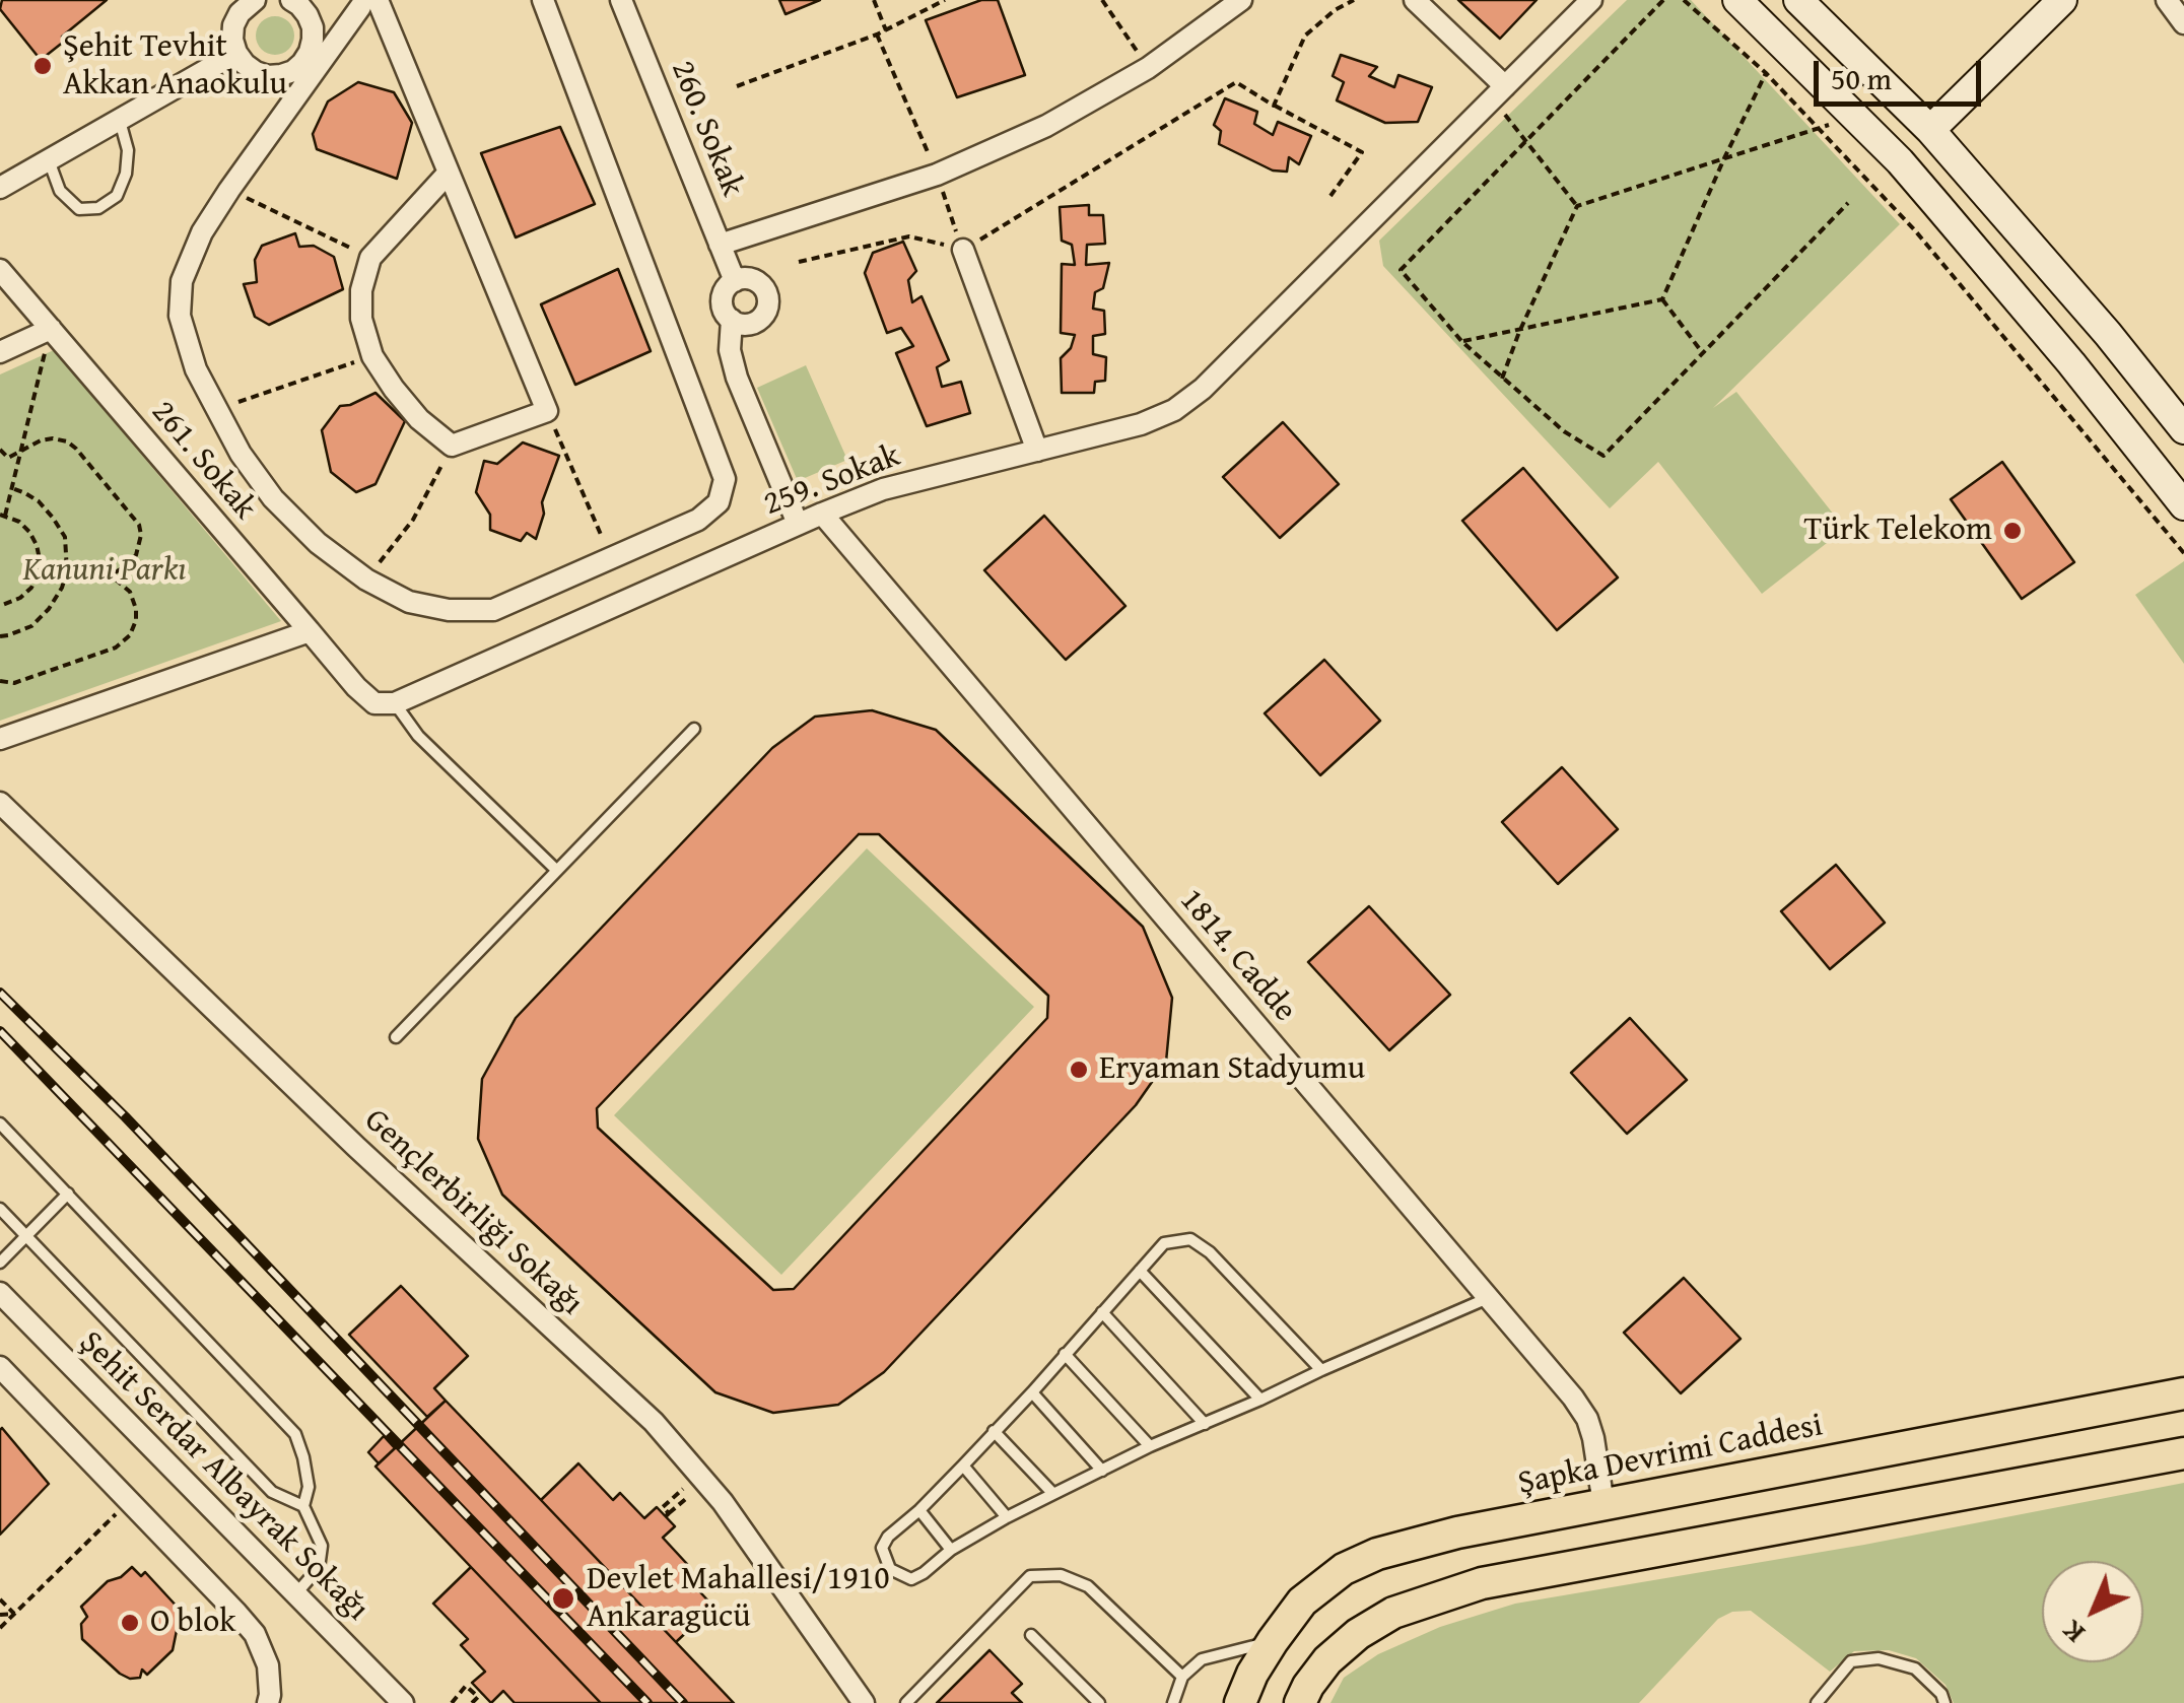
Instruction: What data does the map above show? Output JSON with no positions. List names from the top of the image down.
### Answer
{
  "streets": {
    "main road": ["Şapka Devrimi Caddesi"],
    "street": [
      "260. Sokak",
      "261. Sokak",
      "259. Sokak",
      "1814. Cadde",
      "Gençlerbirliği Sokağı",
      "Şehit Serdar Albayrak Sokağı"
    ]
  },
  "crossings": [
    ["260. Sokak", "259. Sokak"],
    ["259. Sokak", "1814. Cadde"],
    ["1814. Cadde", "Şapka Devrimi Caddesi"]
  ],
  "parks": ["Kanuni Parkı"],
  "places": [
    "Şehit Tevhit Akkan Anaokulu",
    "Türk Telekom",
    "Eryaman Stadyumu",
    "Devlet Mahallesi/1910 Ankaragücü",
    "O blok"
  ],
  "scale_bar": "50 m",
  "north": "bottom left"
}
